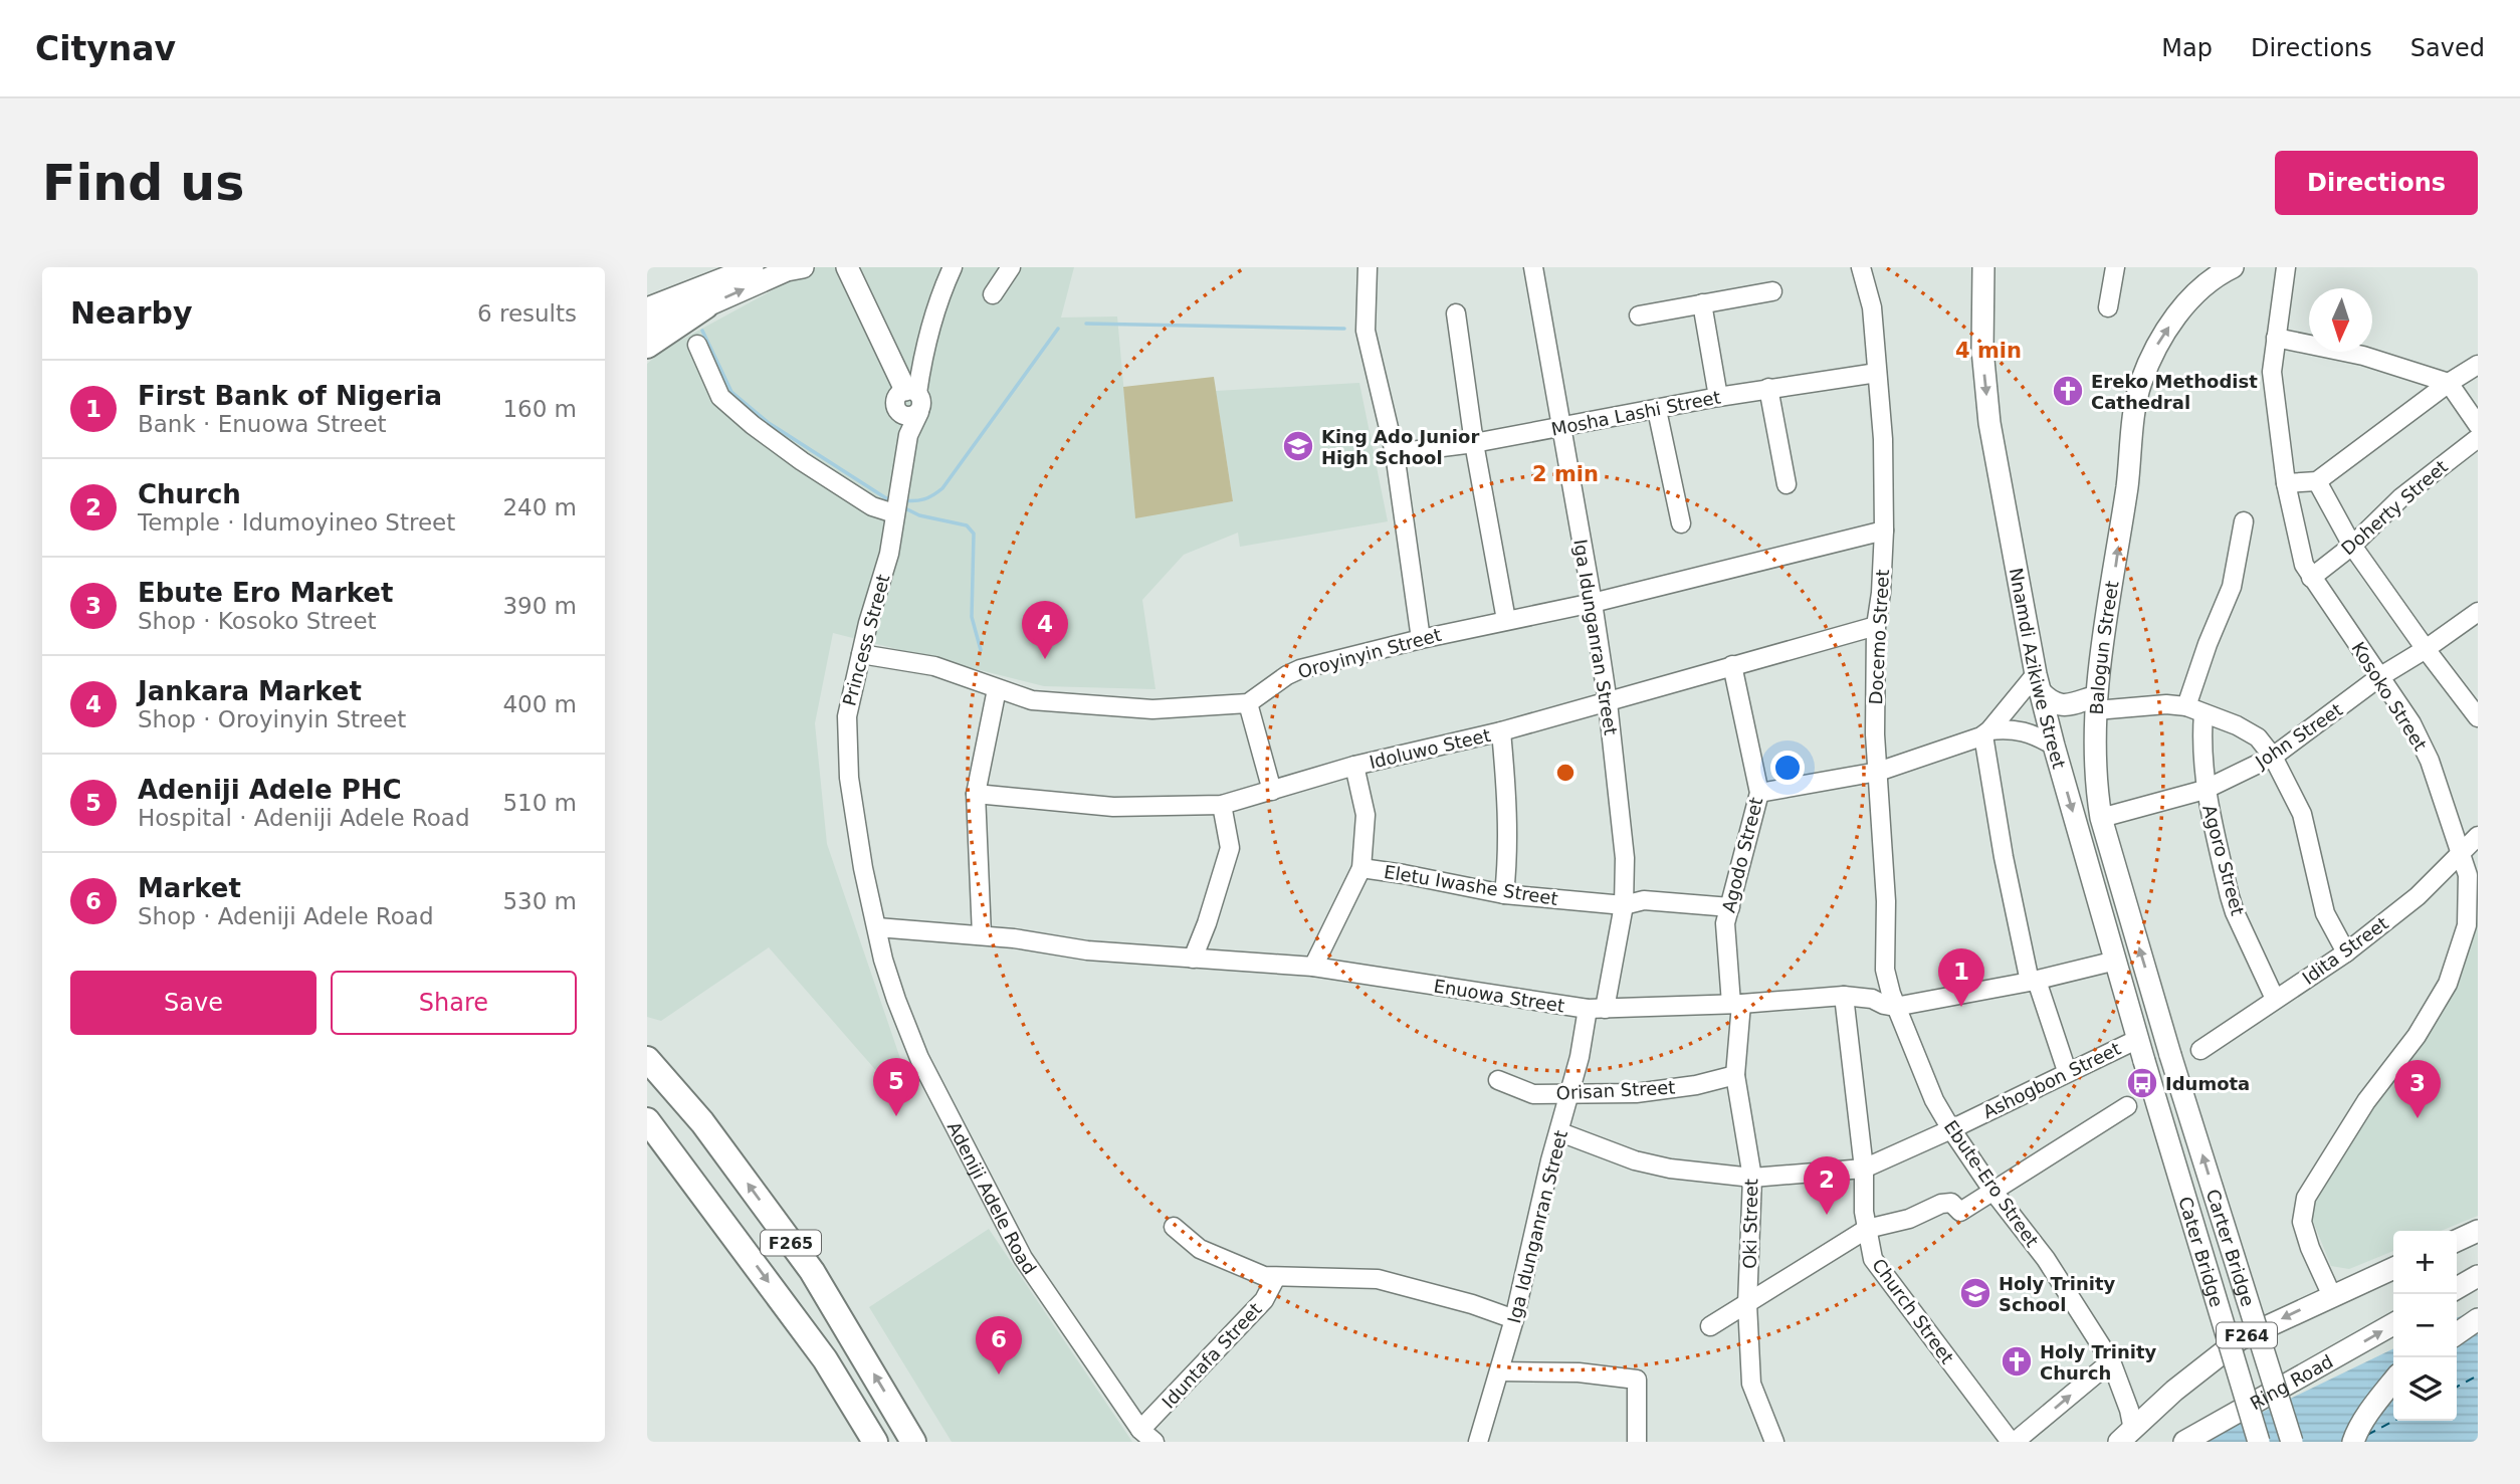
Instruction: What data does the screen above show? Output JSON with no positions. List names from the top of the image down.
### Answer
{
  "streets": {
    "highway": ["F265"],
    "main road": [
      "Balogun Street",
      "Nnamdi Azikiwe Street",
      "Carter Bridge",
      "Cater Bridge",
      "F264",
      "Ring Road"
    ],
    "street": [
      "Mosha Lashi Street",
      "Doherty Street",
      "Iga Idunganran Street",
      "Docemo Street",
      "Princess Street",
      "Oroyinyin Street",
      "Kosoko Street",
      "John Street",
      "Idoluwo Steet",
      "Agodo Street",
      "Agoro Street",
      "Eletu Iwashe Street",
      "Idita Street",
      "Enuowa Street",
      "Ashogbon Street",
      "Orisan Street",
      "Ebute-Ero Street",
      "Adeniji Adele Road",
      "Oki Street",
      "Church Street",
      "Iduntafa Street"
    ]
  },
  "crossings": [
    ["Mosha Lashi Street", "Iga Idunganran Street"],
    ["Mosha Lashi Street", "Docemo Street"],
    ["Doherty Street", "Kosoko Street"],
    ["Iga Idunganran Street", "Oroyinyin Street"],
    ["Iga Idunganran Street", "Idoluwo Steet"],
    ["Iga Idunganran Street", "Eletu Iwashe Street"],
    ["Iga Idunganran Street", "Enuowa Street"],
    ["Iga Idunganran Street", "Ashogbon Street"],
    ["Iga Idunganran Street", "Orisan Street"],
    ["Docemo Street", "Oroyinyin Street"],
    ["Docemo Street", "Idoluwo Steet"],
    ["Docemo Street", "Enuowa Street"],
    ["Docemo Street", "Ebute-Ero Street"],
    ["Princess Street", "Enuowa Street"],
    ["Princess Street", "Adeniji Adele Road"],
    ["Balogun Street", "John Street"],
    ["Balogun Street", "Carter Bridge"],
    ["Nnamdi Azikiwe Street", "Enuowa Street"],
    ["Nnamdi Azikiwe Street", "Ashogbon Street"],
    ["Nnamdi Azikiwe Street", "Cater Bridge"],
    ["Kosoko Street", "John Street"],
    ["Kosoko Street", "Idita Street"],
    ["Kosoko Street", "F264"],
    ["John Street", "Agoro Street"],
    ["Idoluwo Steet", "Agodo Street"],
    ["Agodo Street", "Eletu Iwashe Street"],
    ["Agodo Street", "Enuowa Street"],
    ["Agodo Street", "Oki Street"],
    ["Agoro Street", "Idita Street"],
    ["Enuowa Street", "Ebute-Ero Street"],
    ["Enuowa Street", "Adeniji Adele Road"],
    ["Enuowa Street", "Oki Street"],
    ["Enuowa Street", "Church Street"],
    ["Ashogbon Street", "Ebute-Ero Street"],
    ["Ashogbon Street", "Oki Street"],
    ["Ashogbon Street", "Church Street"],
    ["Orisan Street", "Oki Street"],
    ["Ebute-Ero Street", "F264"],
    ["Adeniji Adele Road", "Iduntafa Street"]
  ],
  "one_way": ["Balogun Street", "Nnamdi Azikiwe Street", "Carter Bridge"],
  "places": {
    "church": ["Ereko Methodist Cathedral", "Holy Trinity Church"],
    "school or university": ["King Ado Junior High School", "Holy Trinity School"],
    "bus stop": ["Idumota"]
  },
  "north": "bottom",
  "page": {
    "header": "Citynav",
    "nav": ["Map", "Directions", "Saved"],
    "buttons": [
      "Directions",
      ["Save", "Share"]
    ],
    "title": "Find us",
    "heading": ["Nearby", "6 results"],
    "list": [
      {
        "mark": "1",
        "name": "First Bank of Nigeria",
        "note": "Bank · Enuowa Street",
        "value": "160 m"
      },
      {
        "mark": "2",
        "name": "Church",
        "note": "Temple · Idumoyineo Street",
        "value": "240 m"
      },
      {
        "mark": "3",
        "name": "Ebute Ero Market",
        "note": "Shop · Kosoko Street",
        "value": "390 m"
      },
      {
        "mark": "4",
        "name": "Jankara Market",
        "note": "Shop · Oroyinyin Street",
        "value": "400 m"
      },
      {
        "mark": "5",
        "name": "Adeniji Adele PHC",
        "note": "Hospital · Adeniji Adele Road",
        "value": "510 m"
      },
      {
        "mark": "6",
        "name": "Market",
        "note": "Shop · Adeniji Adele Road",
        "value": "530 m"
      }
    ],
    "pins": [
      "4",
      "1",
      "5",
      "3",
      "2",
      "6"
    ],
    "map_buttons": ["+", "−"]
  },
  "rings": ["4 min", "2 min"]
}
